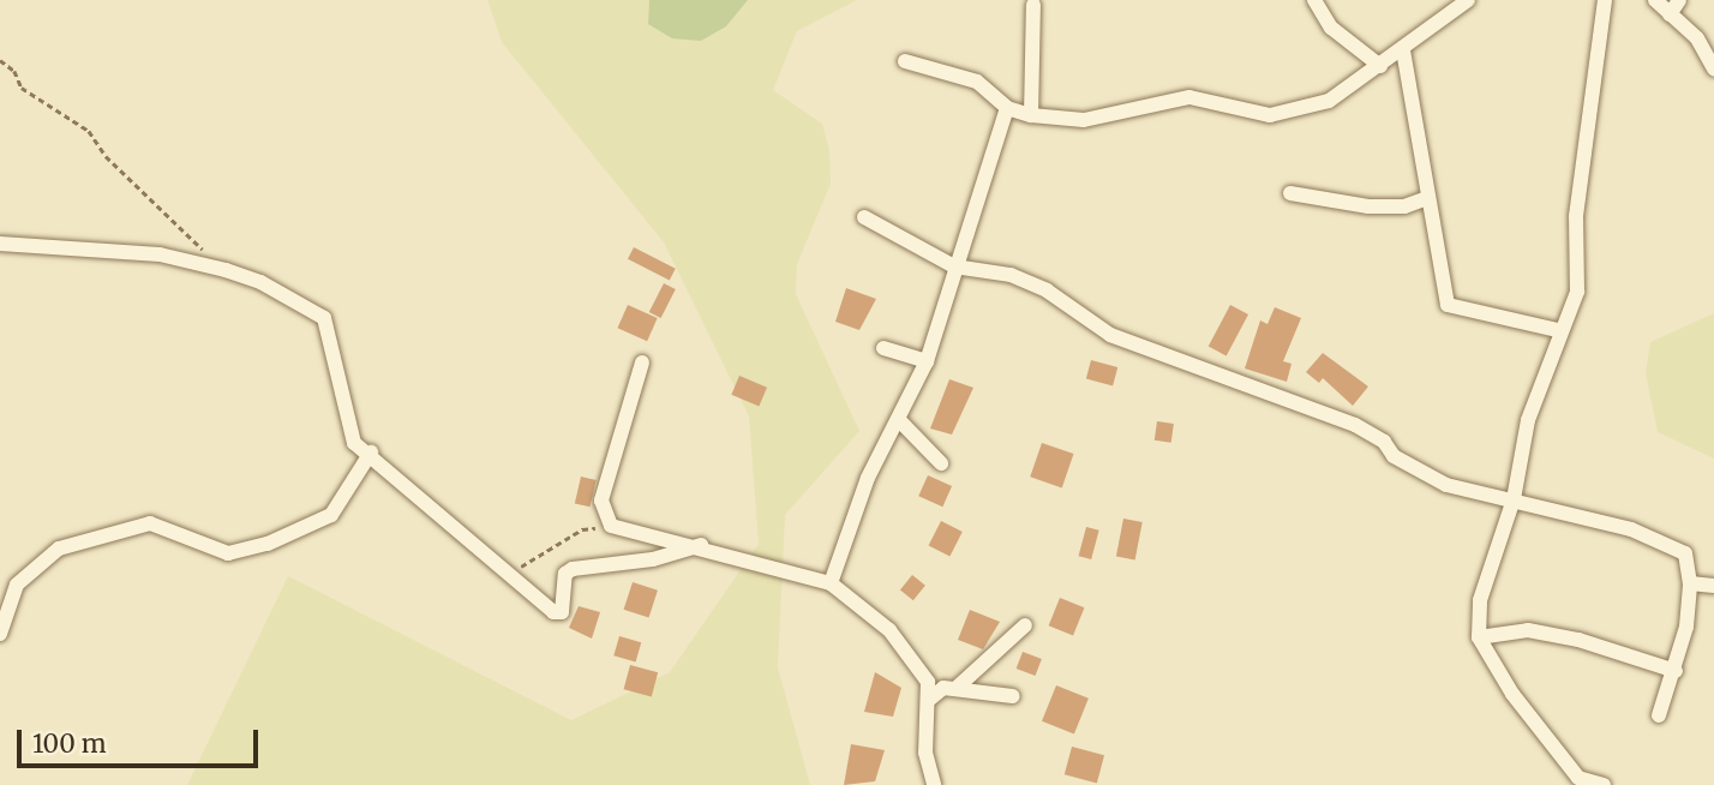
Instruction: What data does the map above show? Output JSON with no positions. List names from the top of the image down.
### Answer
{
  "scale_bar": "100 m"
}
